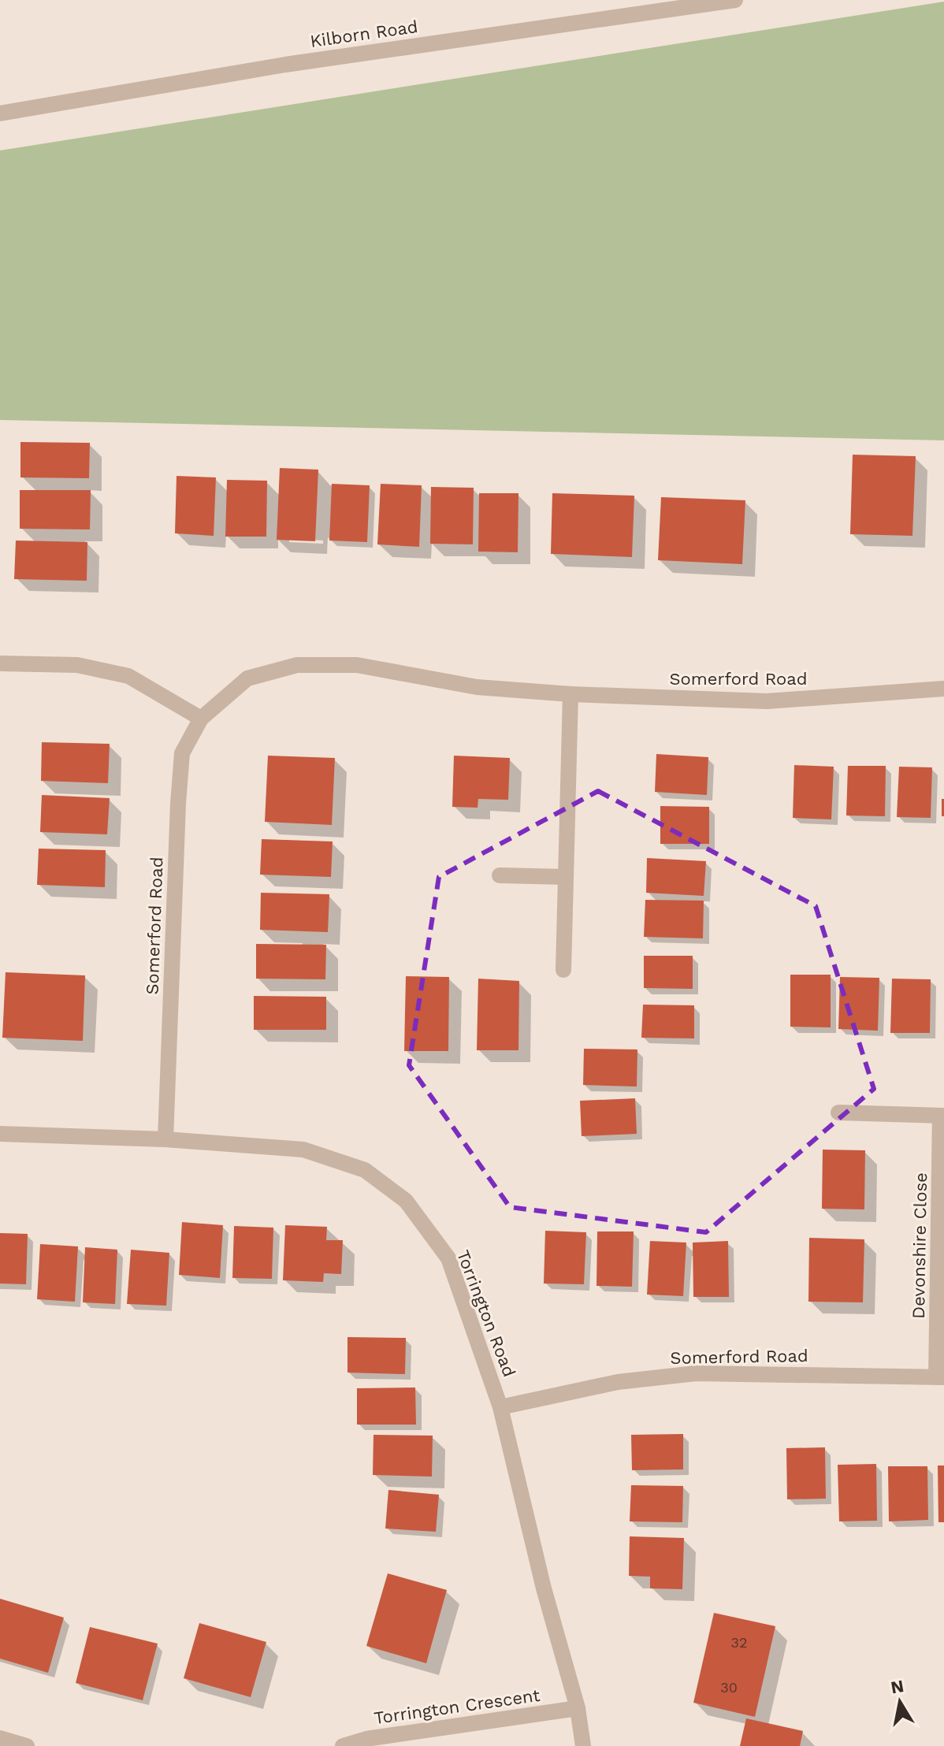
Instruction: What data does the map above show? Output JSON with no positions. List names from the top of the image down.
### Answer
{
  "streets": {
    "street": [
      "Kilborn Road",
      "Somerford Road",
      "Devonshire Close",
      "Torrington Road",
      "Torrington Crescent"
    ]
  },
  "crossings": [
    ["Somerford Road", "Devonshire Close"],
    ["Somerford Road", "Torrington Road"],
    ["Torrington Road", "Torrington Crescent"]
  ],
  "house_numbers": ["32", "30"],
  "north": "top"
}
